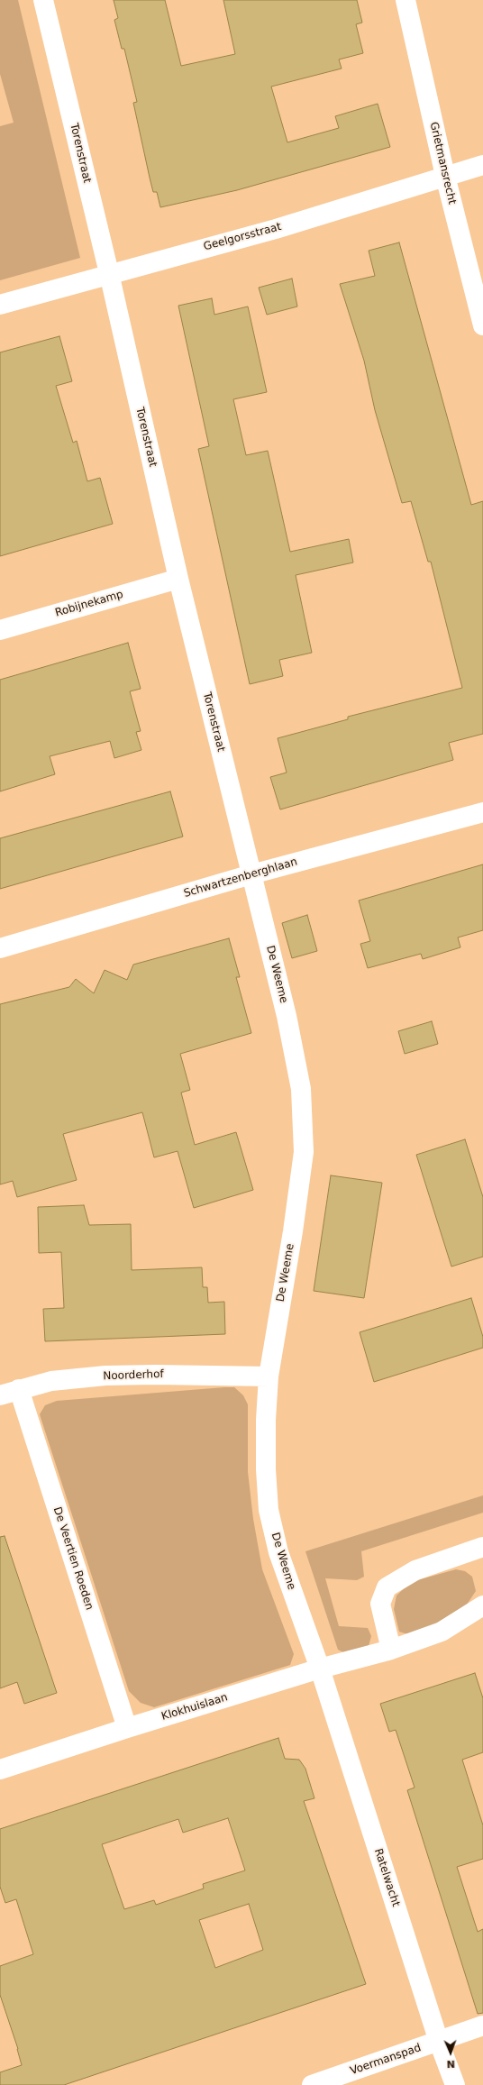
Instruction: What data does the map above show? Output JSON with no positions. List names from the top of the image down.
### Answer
{
  "streets": {
    "street": [
      "Torenstraat",
      "Grietmansrecht",
      "Geelgorsstraat",
      "Robijnekamp",
      "Schwartzenberghlaan",
      "De Weeme",
      "Noorderhof",
      "De Veertien Roeden",
      "Klokhuislaan",
      "Ratelwacht",
      "Voermanspad"
    ]
  },
  "crossings": [
    ["Torenstraat", "Geelgorsstraat"],
    ["Torenstraat", "Robijnekamp"],
    ["Torenstraat", "Schwartzenberghlaan"],
    ["Torenstraat", "De Weeme"],
    ["Grietmansrecht", "Geelgorsstraat"],
    ["Schwartzenberghlaan", "De Weeme"],
    ["De Weeme", "Noorderhof"],
    ["De Weeme", "Klokhuislaan"],
    ["De Weeme", "Ratelwacht"],
    ["Noorderhof", "De Veertien Roeden"],
    ["De Veertien Roeden", "Klokhuislaan"],
    ["Klokhuislaan", "Ratelwacht"],
    ["Ratelwacht", "Voermanspad"]
  ],
  "north": "bottom"
}
